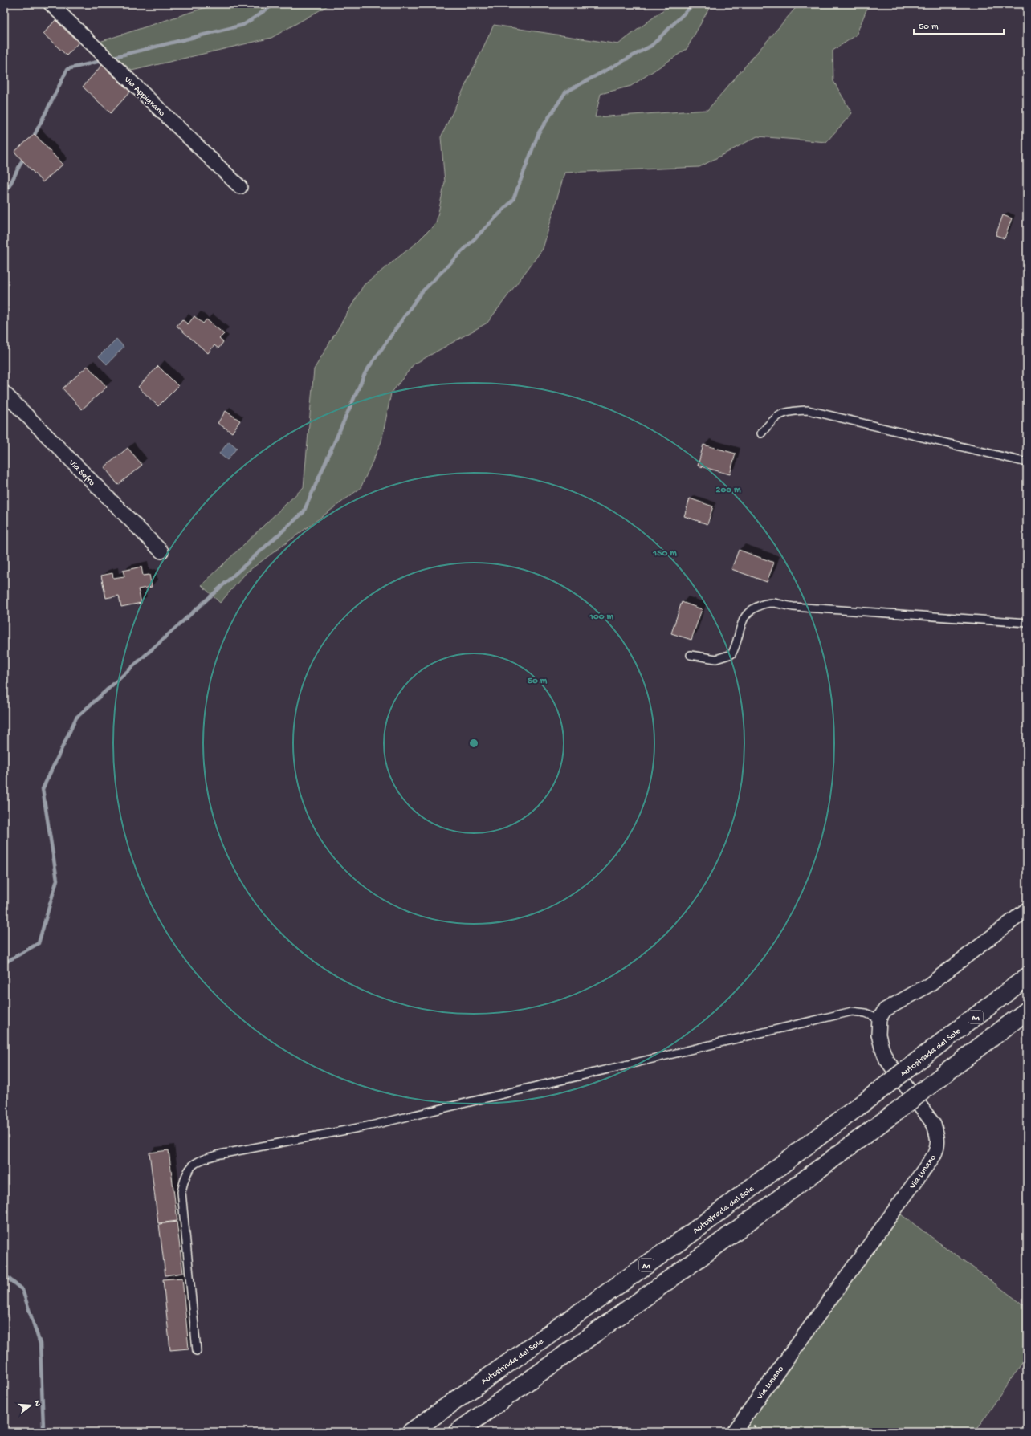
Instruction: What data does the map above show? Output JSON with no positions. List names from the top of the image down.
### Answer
{
  "streets": {
    "highway": ["A1", "Autostrada del Sole"],
    "street": ["Via Appignano", "Via Sefro", "Via Lunano"]
  },
  "scale_bar": "50 m",
  "north": "right",
  "rings": [
    "200 m",
    "150 m",
    "100 m",
    "50 m"
  ]
}
